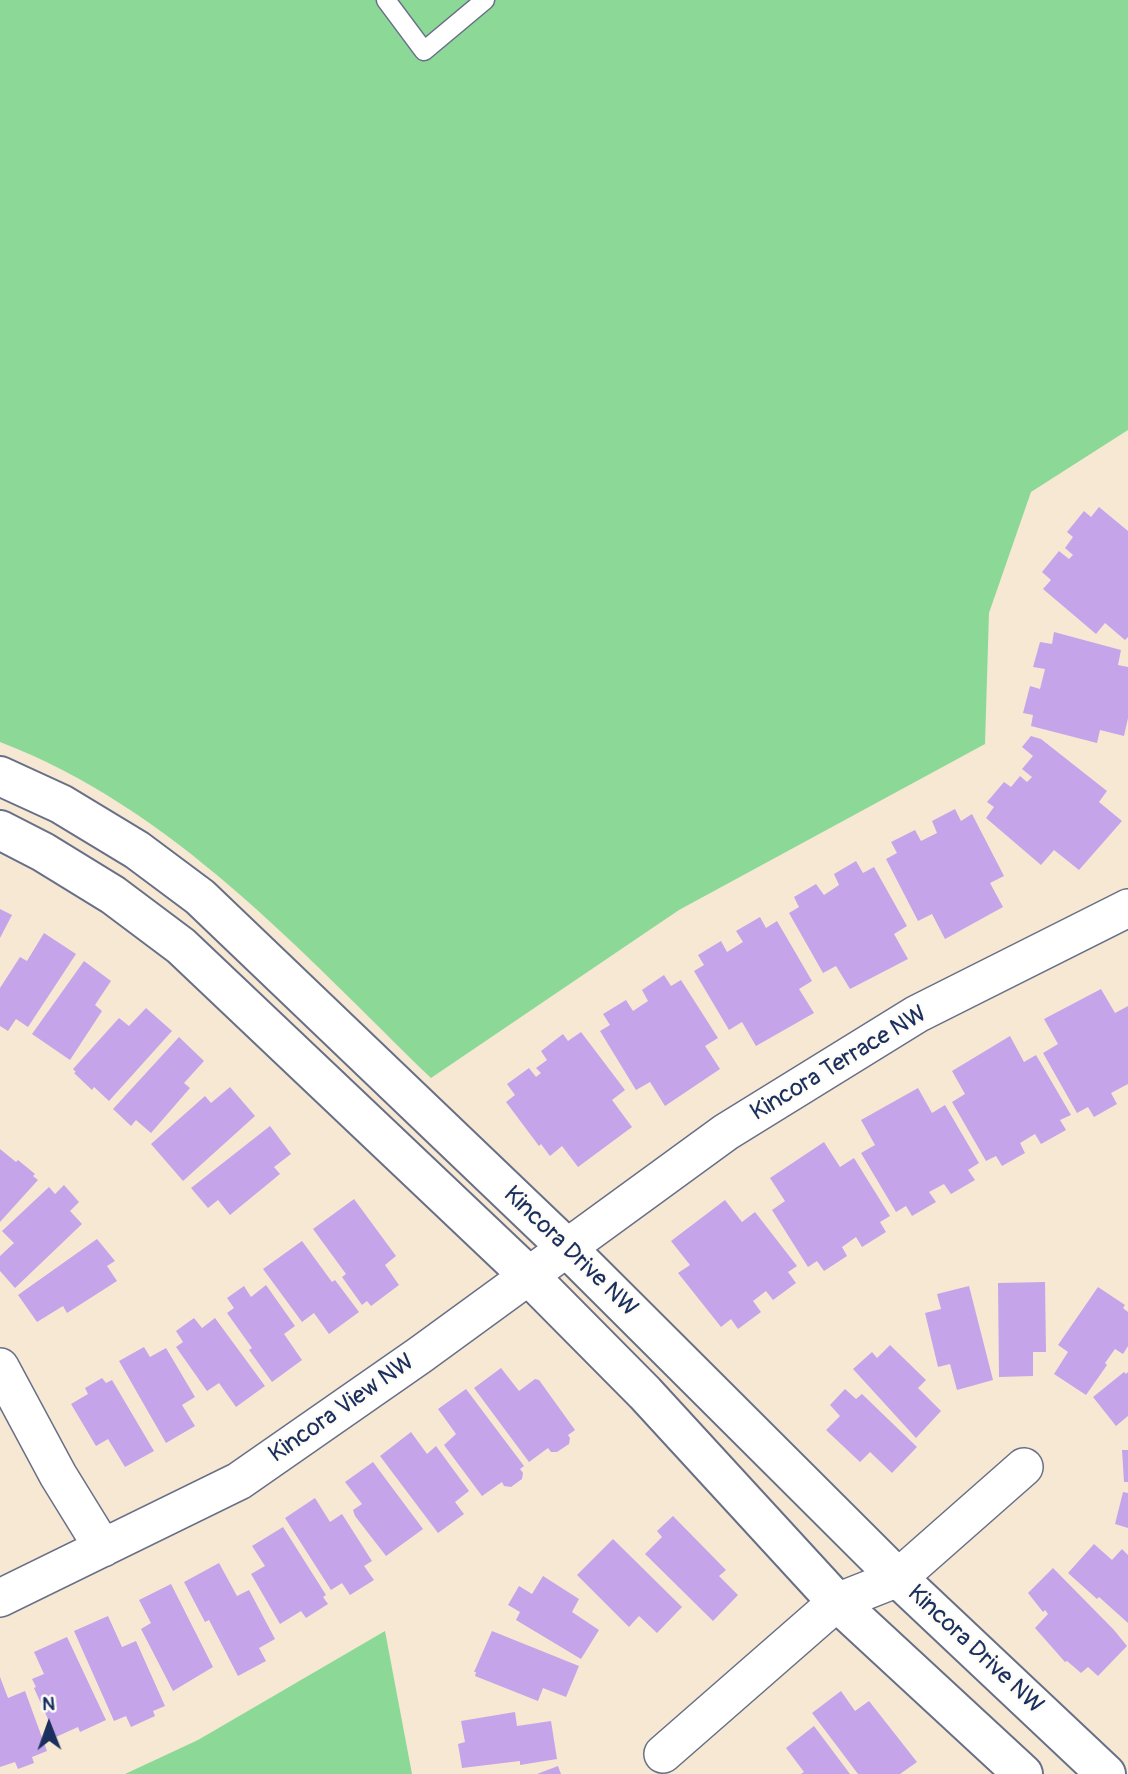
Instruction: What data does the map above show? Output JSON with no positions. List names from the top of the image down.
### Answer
{
  "streets": {
    "street": ["Kincora Terrace NW", "Kincora Drive NW", "Kincora View NW"]
  },
  "crossings": [
    ["Kincora Terrace NW", "Kincora Drive NW"],
    ["Kincora Terrace NW", "Kincora View NW"],
    ["Kincora Drive NW", "Kincora View NW"]
  ],
  "north": "top"
}
